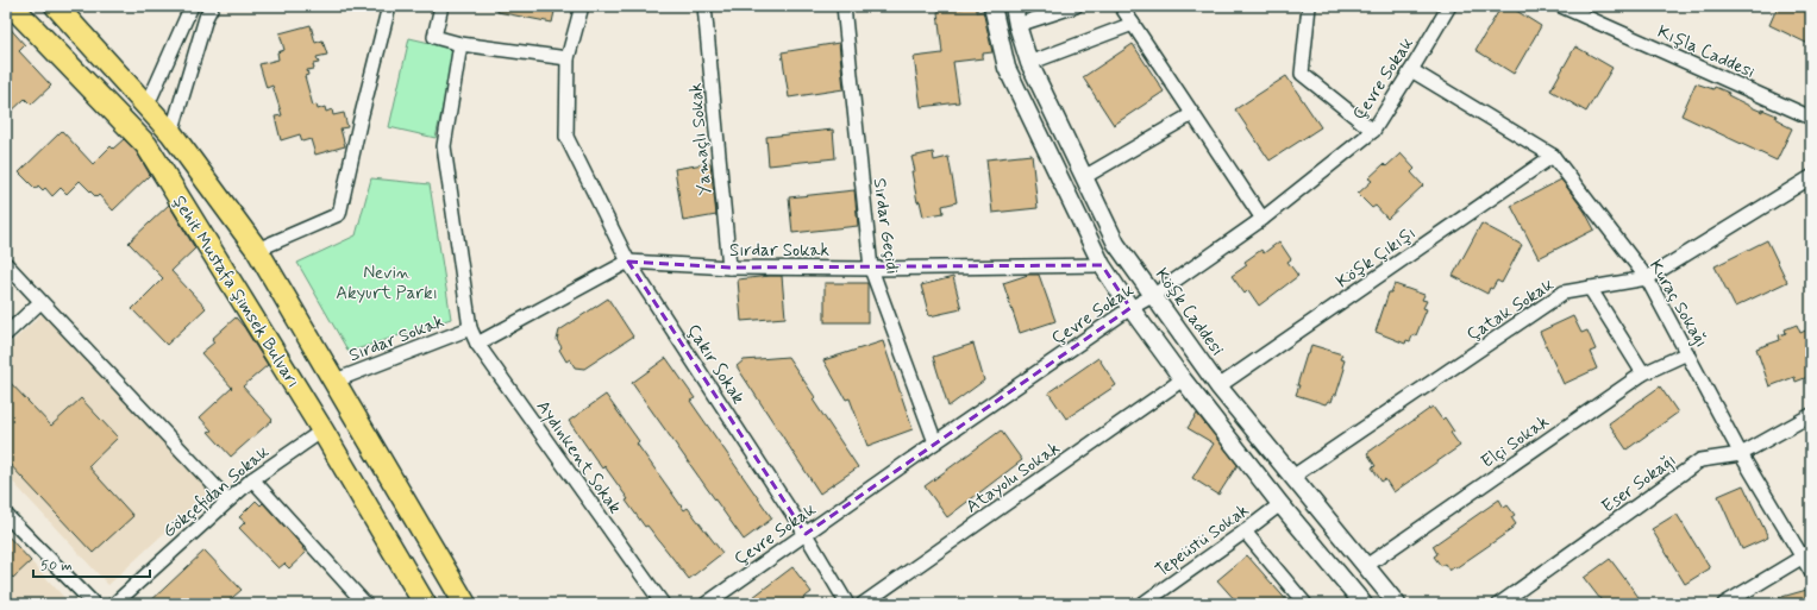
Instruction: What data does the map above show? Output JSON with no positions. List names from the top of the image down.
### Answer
{
  "streets": {
    "main road": ["Şehit Mustafa Şimsek Bulvarı"],
    "street": [
      "Kışla Caddesi",
      "Çevre Sokak",
      "Yamaçlı Sokak",
      "Sırdar Geçidi",
      "Sırdar Sokak",
      "Köşk Çıkışı",
      "Kuraç Sokağı",
      "Çatak Sokak",
      "Köşk Caddesi",
      "Çakır Sokak",
      "Elçi Sokak",
      "Aydınkent Sokak",
      "Atayolu Sokak",
      "Eser Sokağı",
      "Gökçefidan Sokak",
      "Tepeüstü Sokak"
    ]
  },
  "crossings": [
    ["Çevre Sokak", "Sırdar Geçidi"],
    ["Çevre Sokak", "Kuraç Sokağı"],
    ["Çevre Sokak", "Köşk Caddesi"],
    ["Çevre Sokak", "Çakır Sokak"],
    ["Yamaçlı Sokak", "Sırdar Sokak"],
    ["Sırdar Geçidi", "Sırdar Sokak"],
    ["Sırdar Sokak", "Şehit Mustafa Şimsek Bulvarı"],
    ["Sırdar Sokak", "Çakır Sokak"],
    ["Sırdar Sokak", "Aydınkent Sokak"],
    ["Köşk Çıkışı", "Kuraç Sokağı"],
    ["Köşk Çıkışı", "Köşk Caddesi"],
    ["Şehit Mustafa Şimsek Bulvarı", "Gökçefidan Sokak"],
    ["Kuraç Sokağı", "Çatak Sokak"],
    ["Kuraç Sokağı", "Elçi Sokak"],
    ["Kuraç Sokağı", "Eser Sokağı"],
    ["Çatak Sokak", "Köşk Caddesi"],
    ["Köşk Caddesi", "Elçi Sokak"]
  ],
  "parks": ["Nevin Akyurt Parkı"],
  "scale_bar": "50 m"
}
